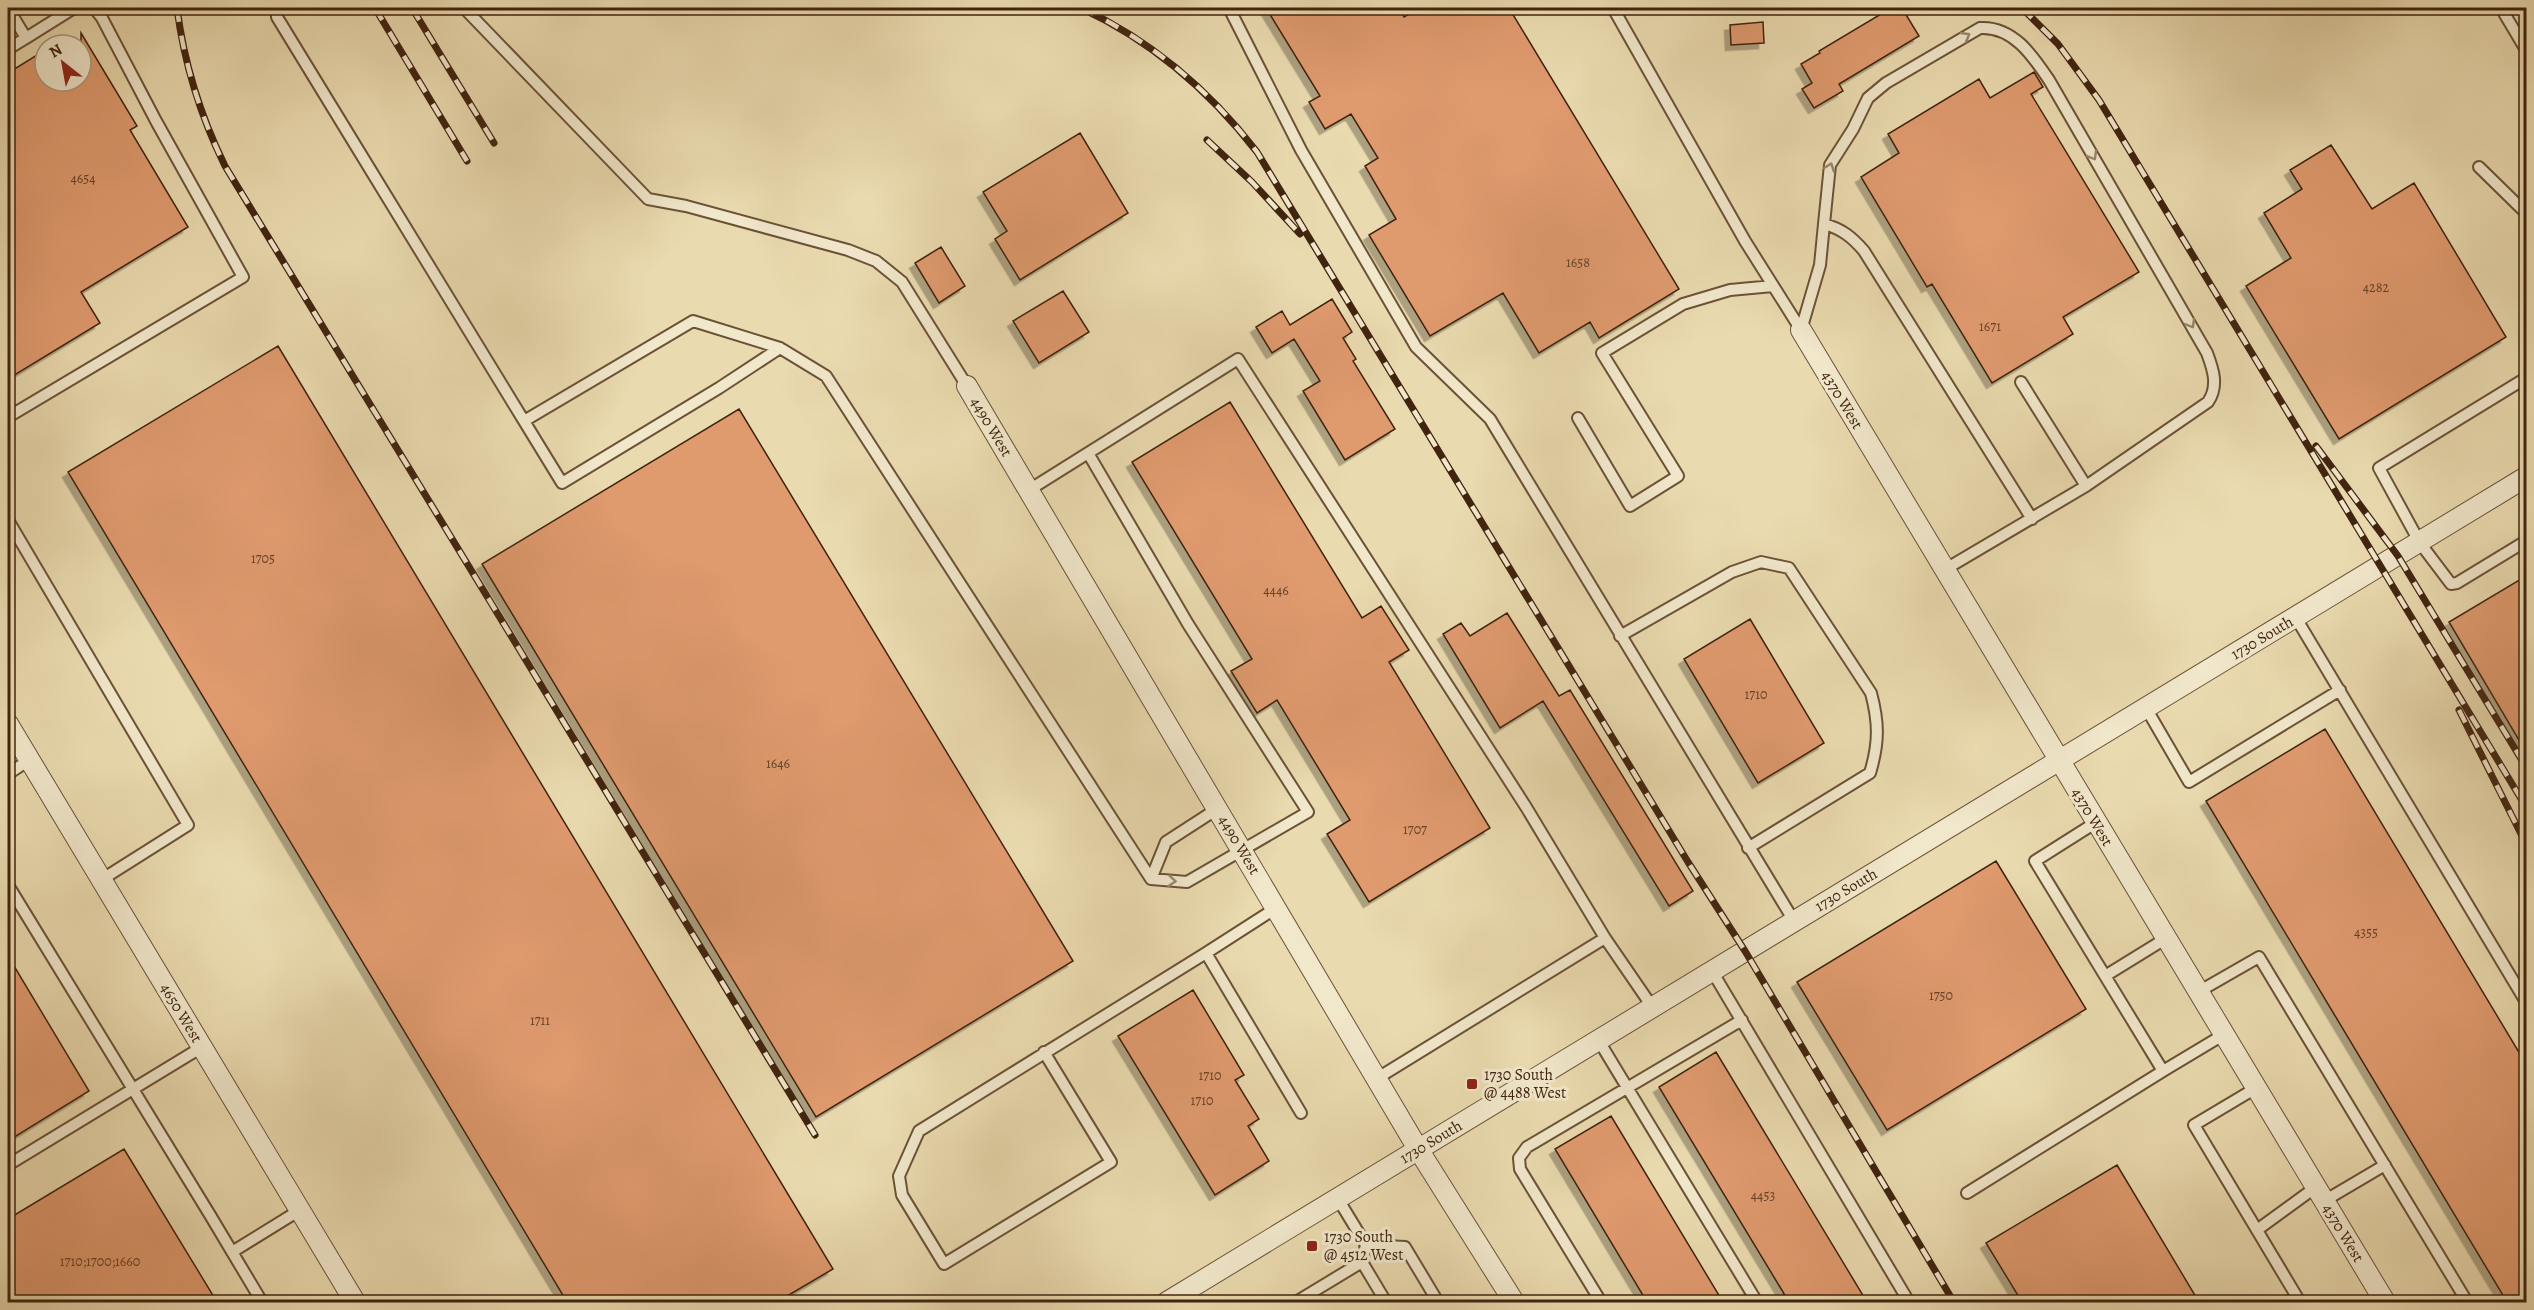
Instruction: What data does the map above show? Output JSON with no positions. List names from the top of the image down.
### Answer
{
  "streets": {
    "street": [
      "4370 West",
      "4490 West",
      "1730 South",
      "4650 West"
    ]
  },
  "crossings": [
    ["4370 West", "1730 South"],
    ["4490 West", "1730 South"]
  ],
  "places": {
    "transit": ["1730 South @ 4488 West", "1730 South @ 4512 West"]
  },
  "house_numbers": [
    "4654",
    "1658",
    "4282",
    "1671",
    "1705",
    "4446",
    "1710",
    "1646",
    "1707",
    "4355",
    "1750",
    "1711",
    "1710",
    "1710",
    "4453",
    "1710;1700;1660"
  ],
  "north": "top left"
}
